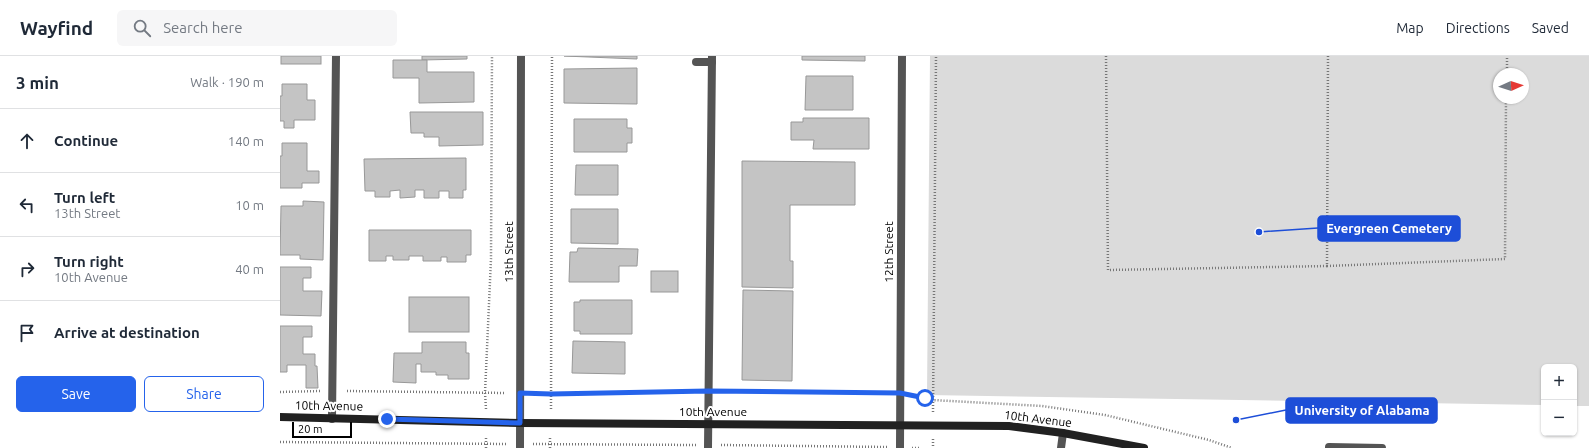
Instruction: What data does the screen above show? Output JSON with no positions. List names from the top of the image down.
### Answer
{
  "streets": {
    "main road": ["10th Avenue"],
    "street": ["13th Street", "12th Street"]
  },
  "crossings": [
    ["13th Street", "10th Avenue"],
    ["12th Street", "10th Avenue"]
  ],
  "places": ["Evergreen Cemetery", "University of Alabama"],
  "scale_bar": "20 m",
  "north": "right",
  "page": {
    "header": "Wayfind",
    "search": "Search here",
    "nav": ["Map", "Directions", "Saved"],
    "heading": ["3 min", "Walk · 190 m"],
    "list": [
      ["Continue", "140 m"],
      ["Turn left", "13th Street", "10 m"],
      ["Turn right", "10th Avenue", "40 m"],
      "Arrive at destination"
    ],
    "buttons": ["Save", "Share"],
    "map_buttons": ["+", "−"],
    "scale": "20 m"
  }
}
